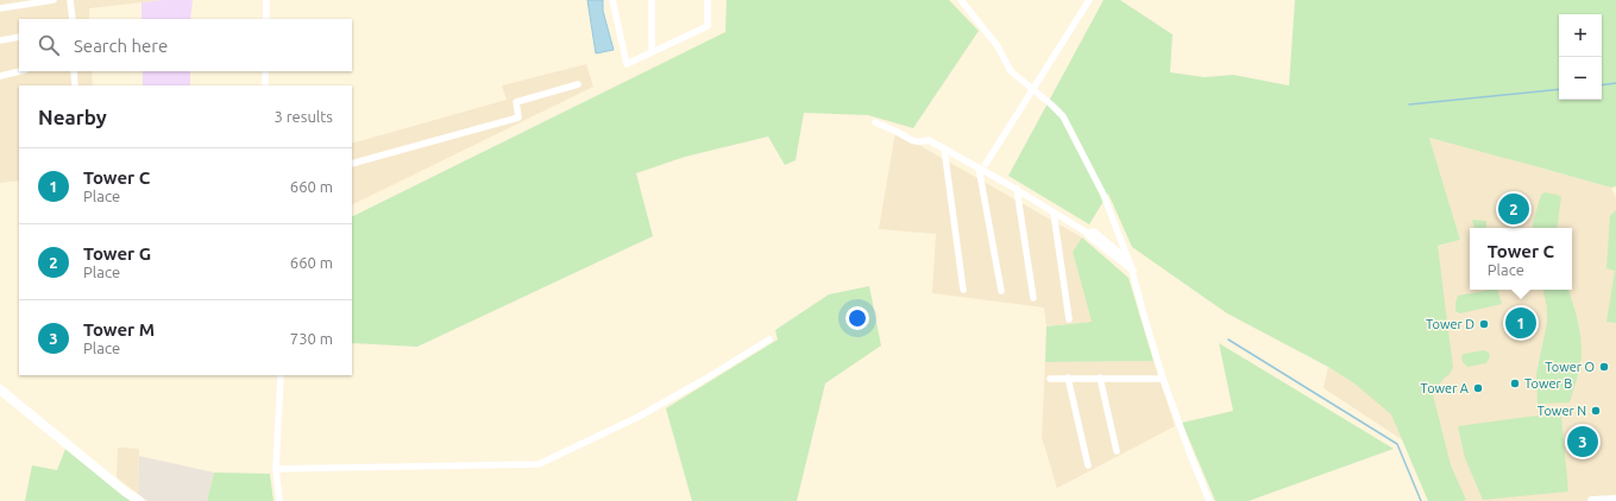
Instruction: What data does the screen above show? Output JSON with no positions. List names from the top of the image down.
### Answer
{
  "places": [
    "Tower D",
    "Tower O",
    "Tower B",
    "Tower A",
    "Tower N"
  ],
  "page": {
    "map_buttons": ["+", "−"],
    "search": "Search here",
    "heading": ["Nearby", "3 results"],
    "list": [
      {
        "mark": "1",
        "name": "Tower C",
        "note": "Place",
        "value": "660 m"
      },
      {
        "mark": "2",
        "name": "Tower G",
        "note": "Place",
        "value": "660 m"
      },
      {
        "mark": "3",
        "name": "Tower M",
        "note": "Place",
        "value": "730 m"
      }
    ],
    "pins": ["2", "1", "3"],
    "popup": ["Tower C", "Place"]
  }
}
